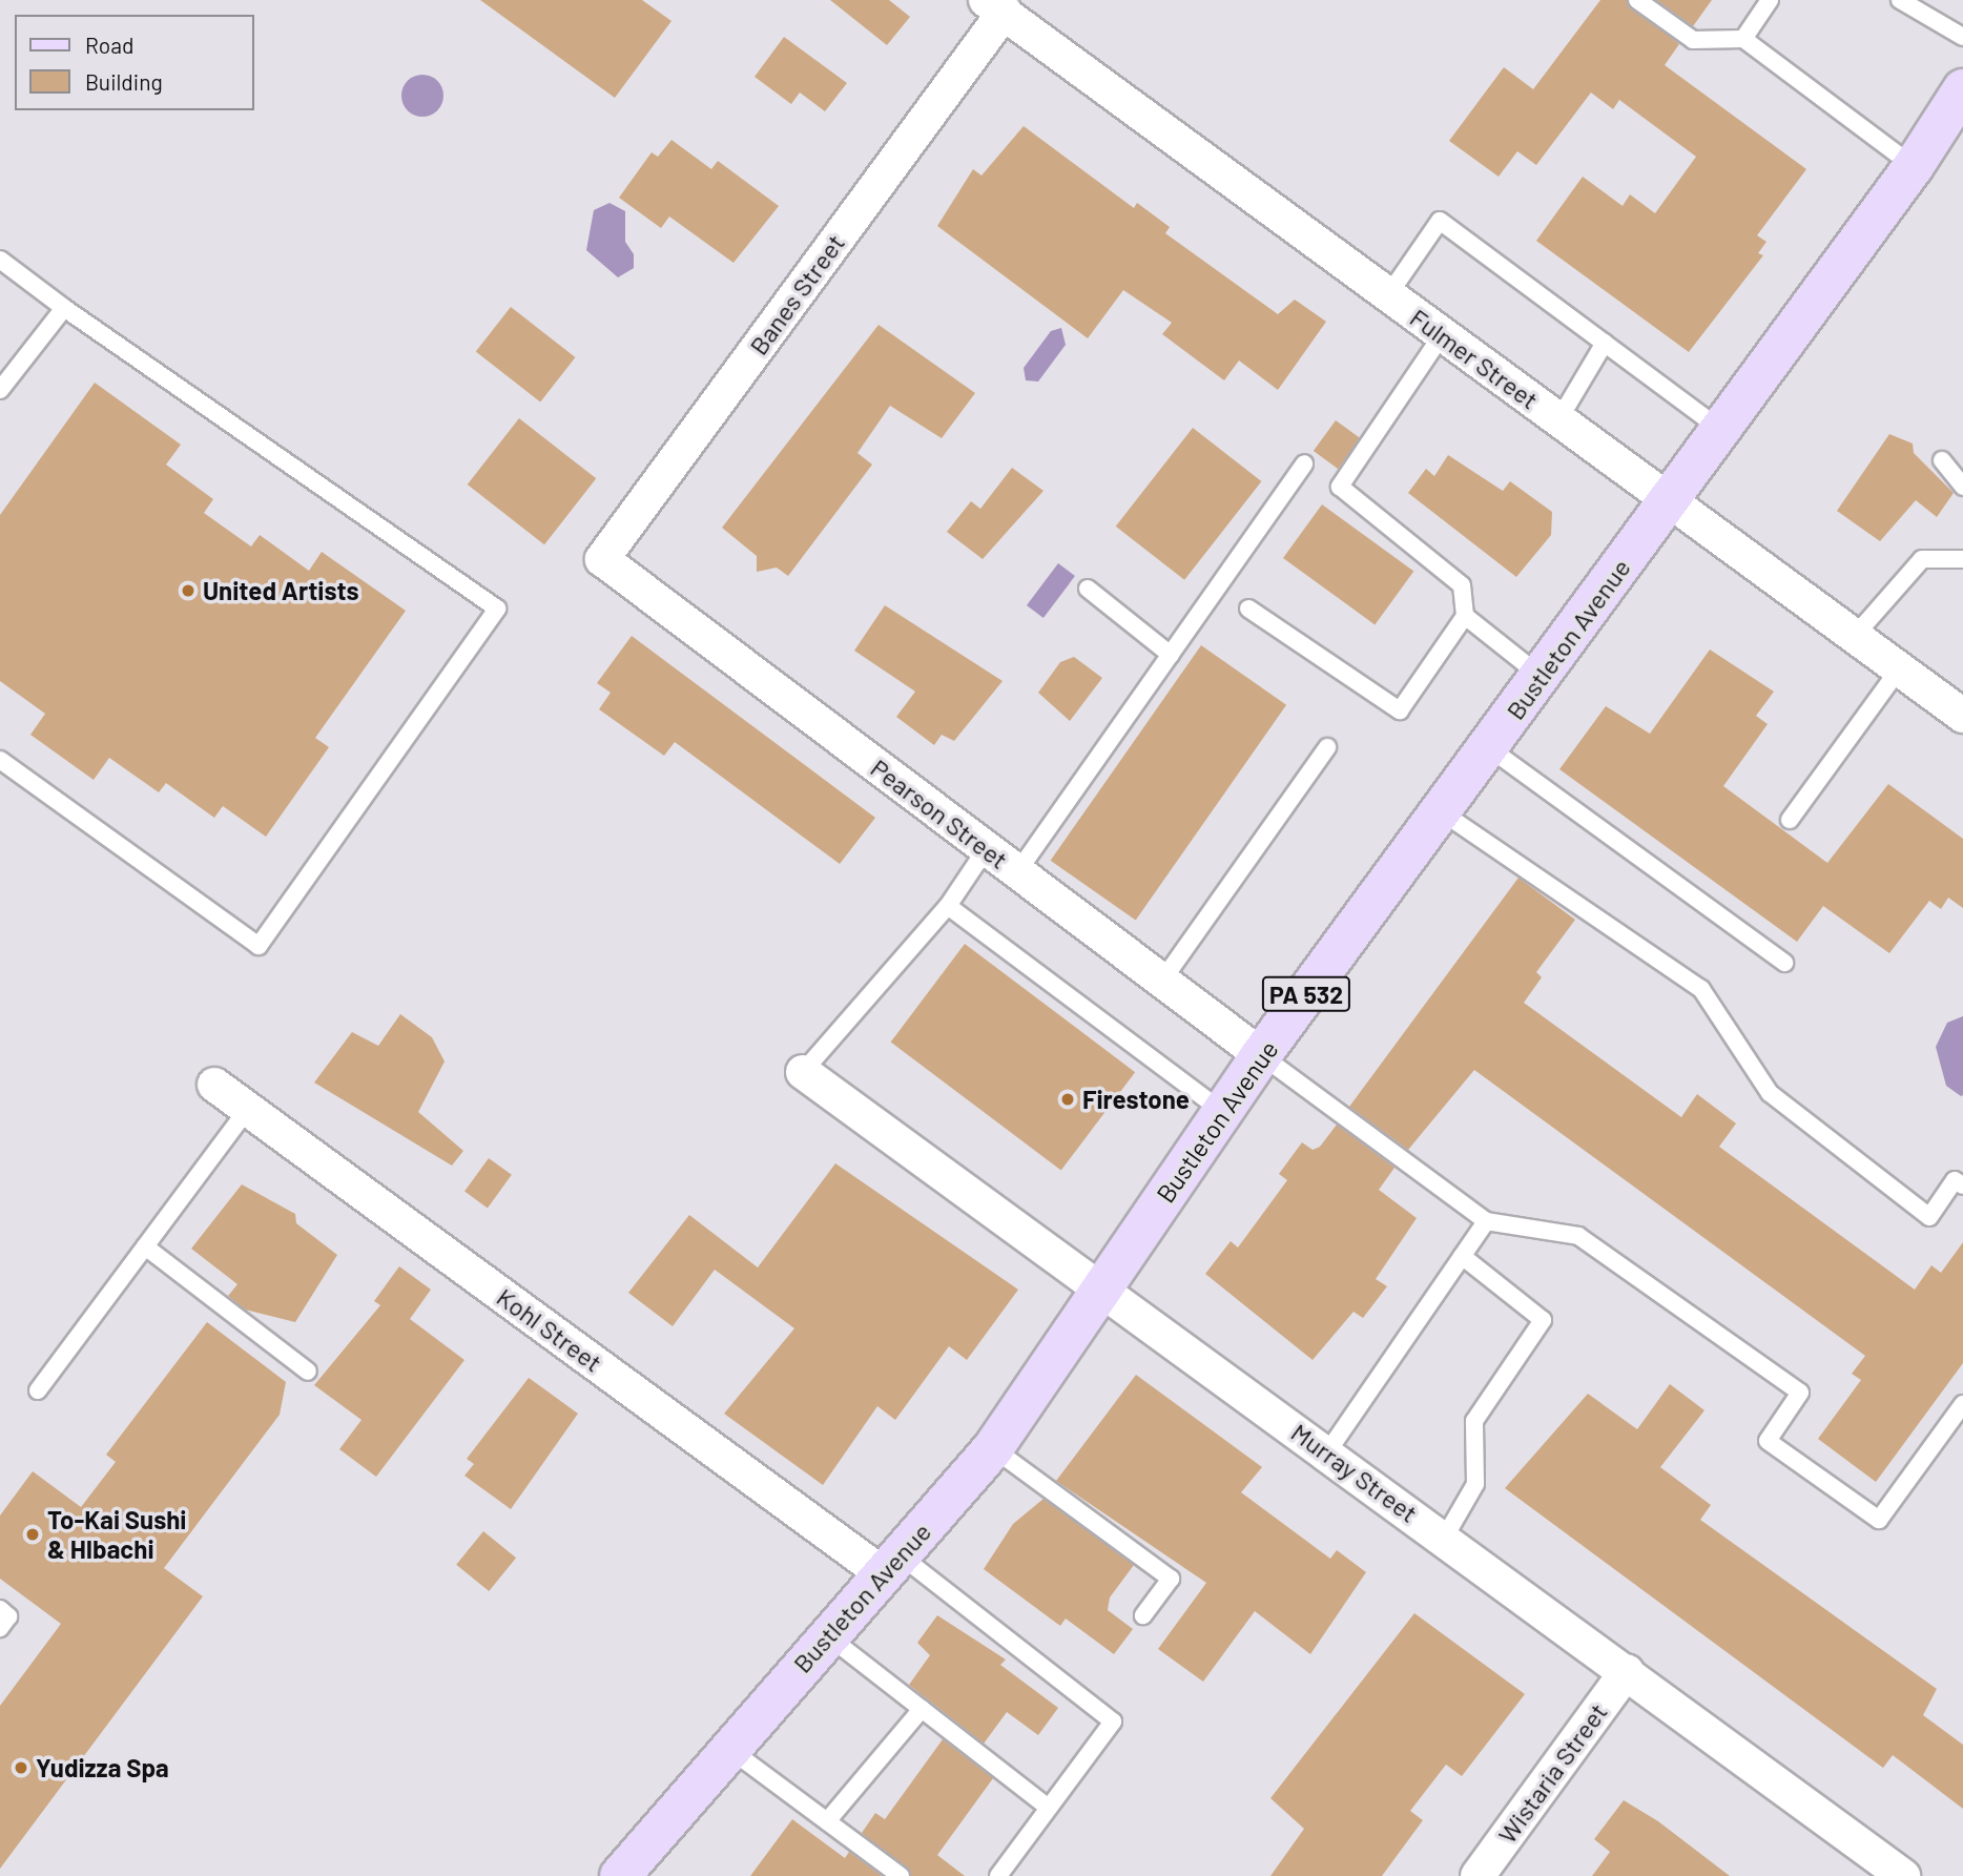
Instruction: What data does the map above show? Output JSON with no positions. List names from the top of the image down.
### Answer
{
  "streets": {
    "main road": ["Bustleton Avenue", "PA 532"],
    "street": [
      "Banes Street",
      "Fulmer Street",
      "Pearson Street",
      "Kohl Street",
      "Murray Street",
      "Wistaria Street"
    ]
  },
  "crossings": [
    ["Banes Street", "Fulmer Street"],
    ["Banes Street", "Pearson Street"],
    ["Fulmer Street", "Bustleton Avenue"],
    ["Bustleton Avenue", "Pearson Street"],
    ["Bustleton Avenue", "Kohl Street"],
    ["Bustleton Avenue", "Murray Street"],
    ["Murray Street", "Wistaria Street"]
  ],
  "places": [
    "United Artists",
    "Firestone",
    "To-Kai Sushi & HIbachi",
    "Yudizza Spa"
  ],
  "legend": ["Road", "Building"]
}
